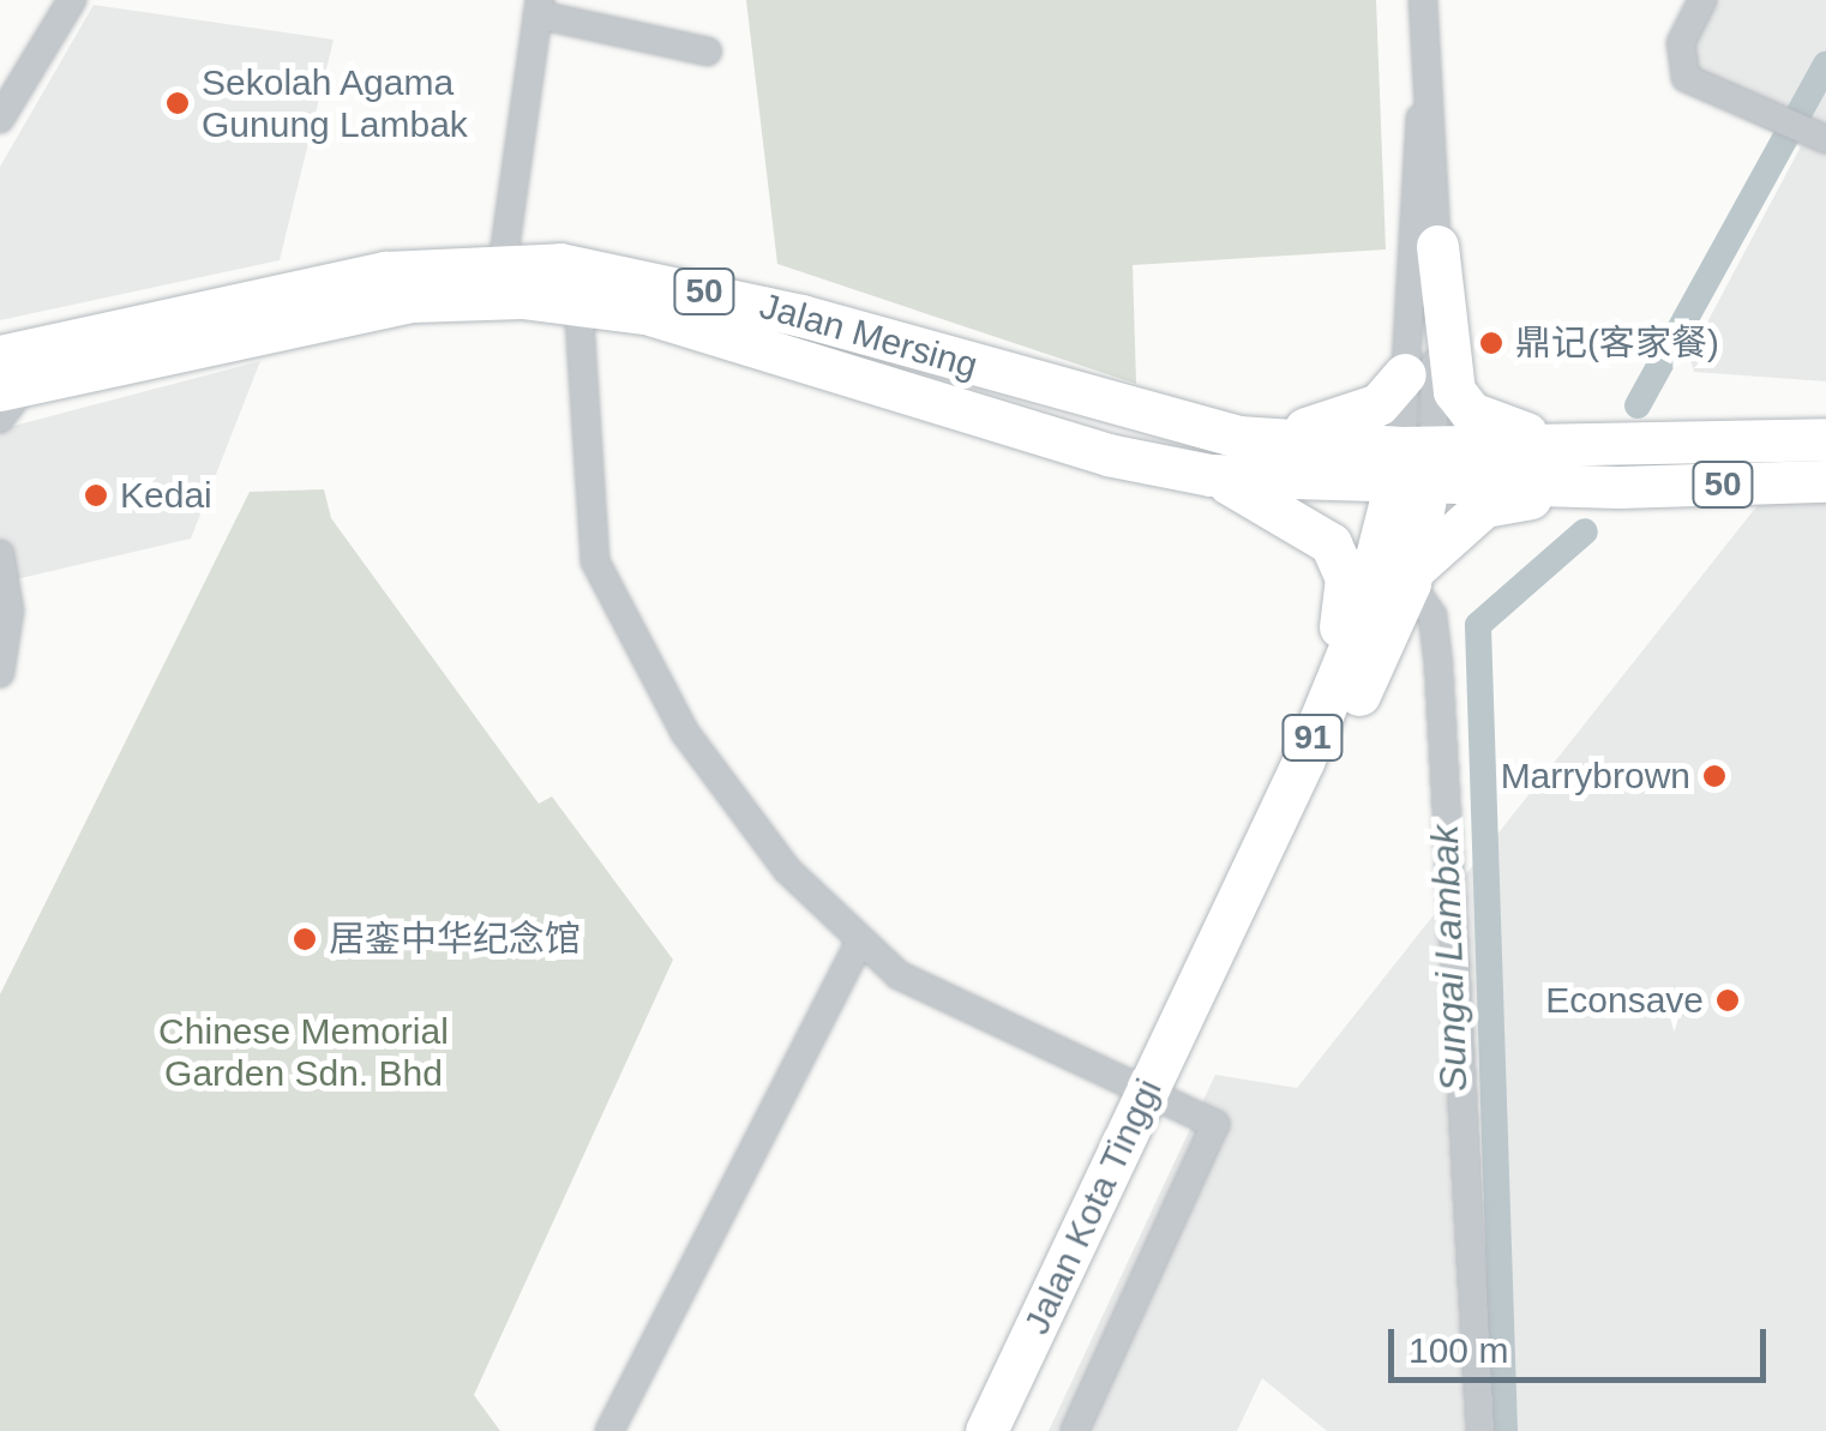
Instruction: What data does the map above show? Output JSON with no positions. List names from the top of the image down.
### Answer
{
  "streets": {
    "highway": [
      "50",
      "Jalan Mersing",
      "91",
      "Jalan Kota Tinggi"
    ]
  },
  "crossings": [
    ["Jalan Mersing", "Jalan Kota Tinggi"]
  ],
  "water": ["Sungai Lambak"],
  "parks": ["Chinese Memorial Garden Sdn. Bhd"],
  "places": [
    "Sekolah Agama Gunung Lambak",
    "鼎记(客家餐)",
    "Kedai",
    "Marrybrown",
    "居銮中华纪念馆",
    "Econsave"
  ],
  "scale_bar": "100 m"
}
